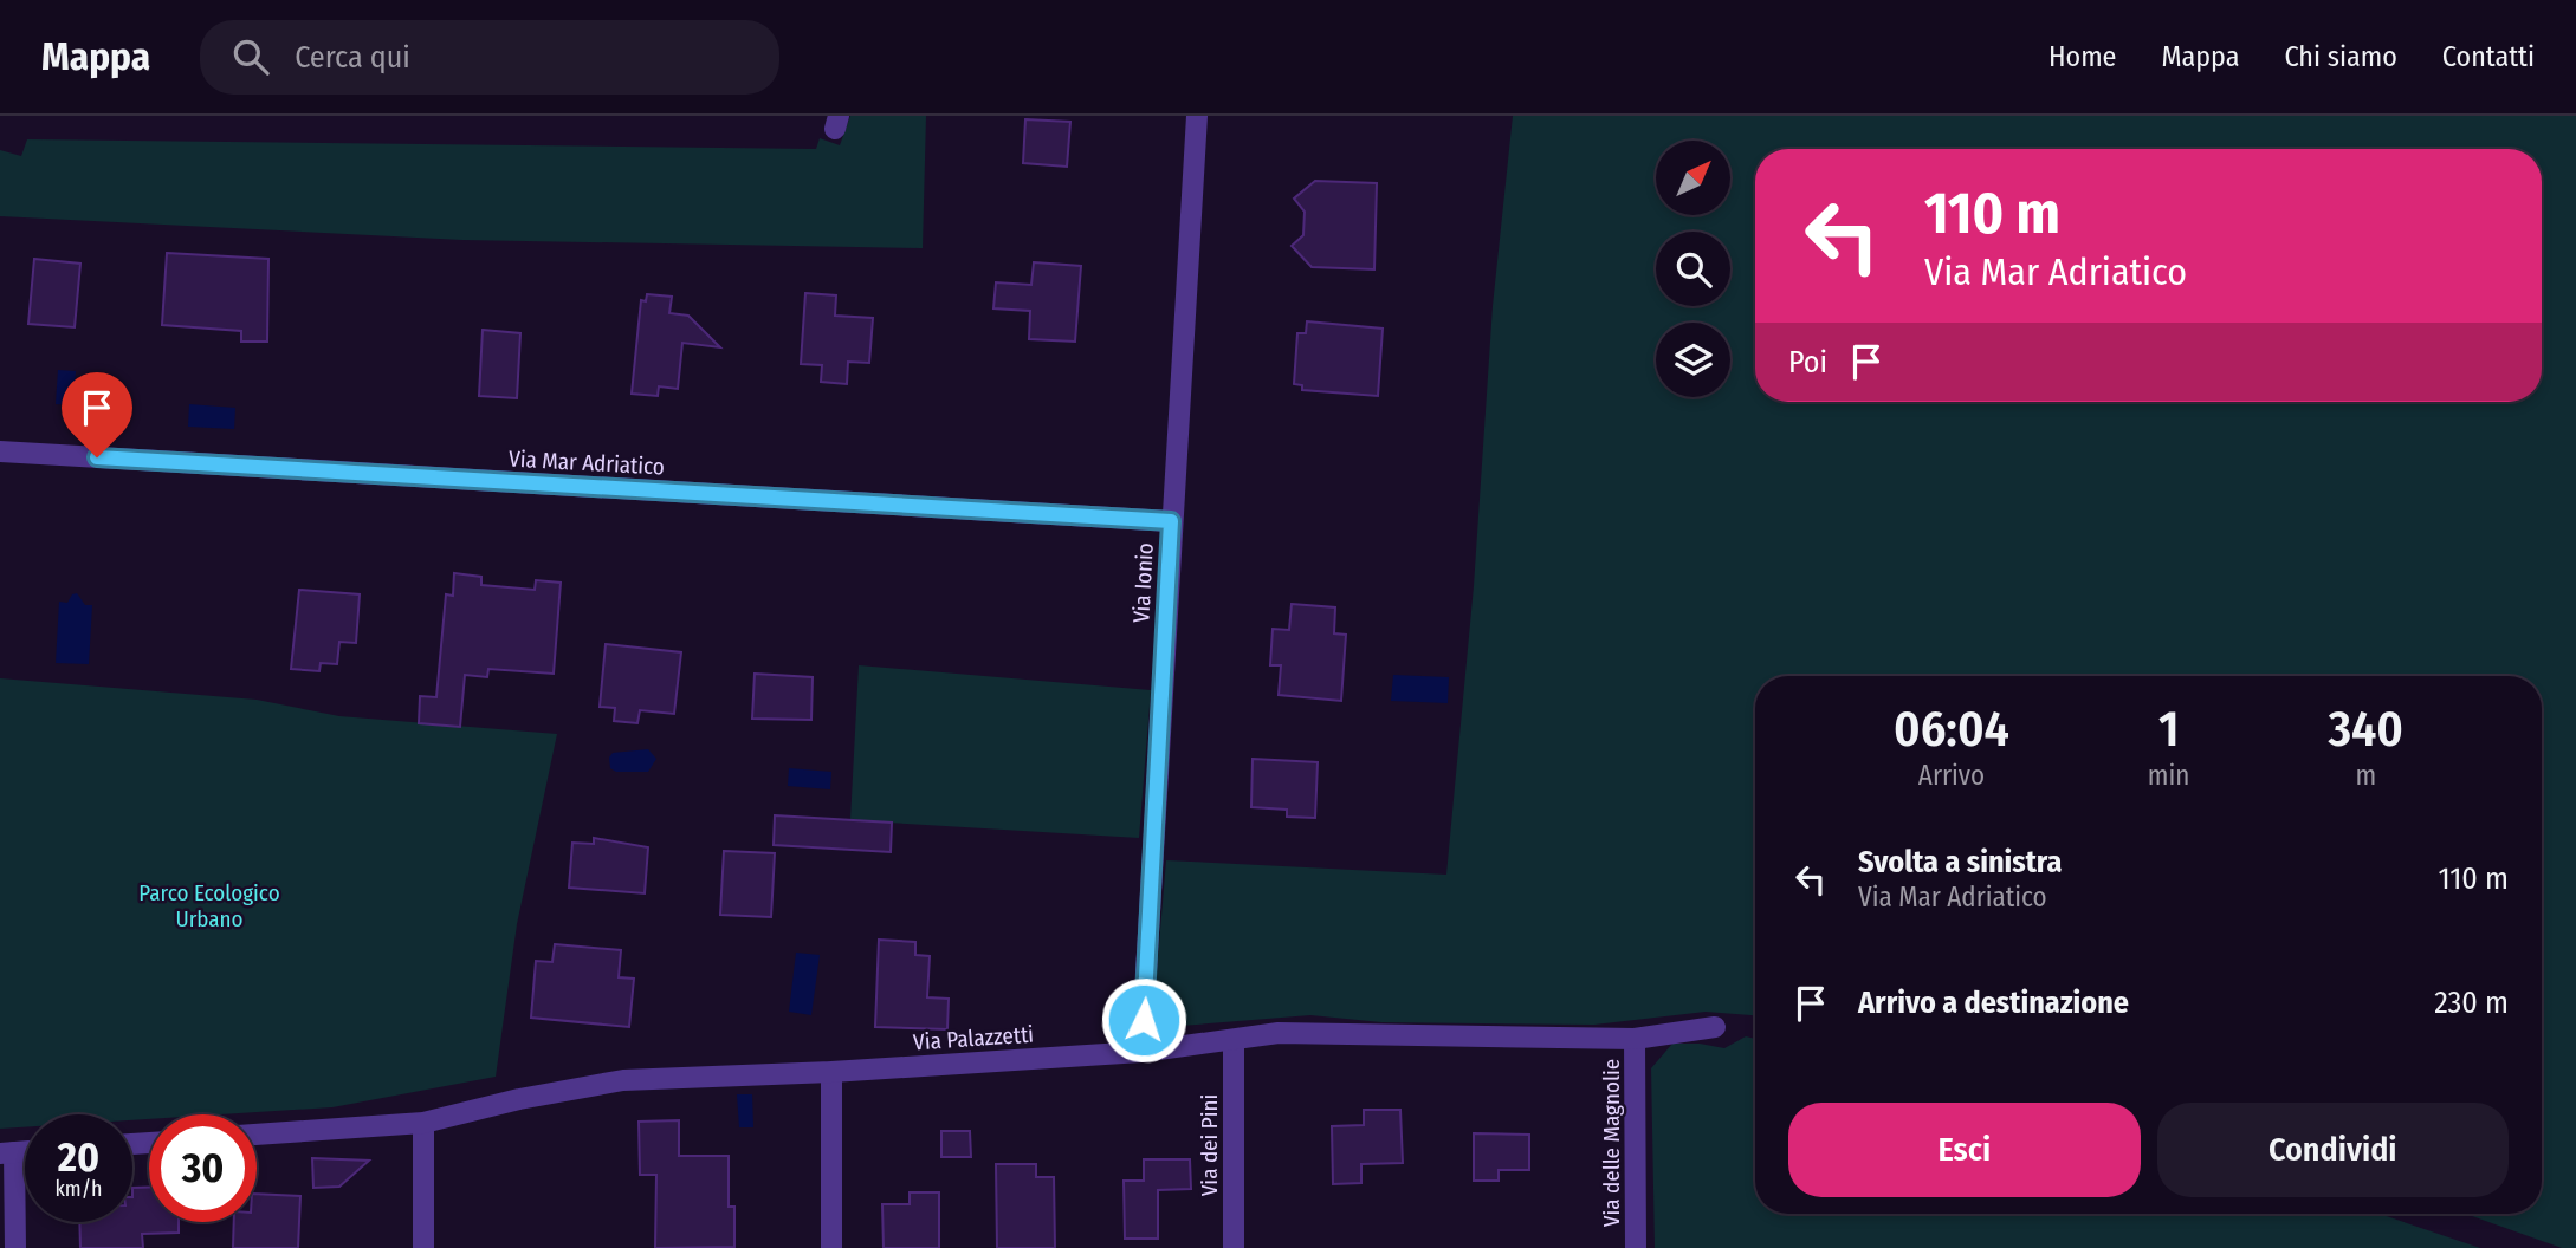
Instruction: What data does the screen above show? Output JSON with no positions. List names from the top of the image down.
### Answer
{
  "streets": {
    "street": [
      "Via Mar Adriatico",
      "Via Ionio",
      "Via Palazzetti",
      "Via delle Magnolie",
      "Via dei Pini"
    ]
  },
  "crossings": [
    ["Via Mar Adriatico", "Via Ionio"],
    ["Via Ionio", "Via Palazzetti"],
    ["Via Palazzetti", "Via delle Magnolie"],
    ["Via Palazzetti", "Via dei Pini"]
  ],
  "parks": ["Parco Ecologico Urbano"],
  "north": "top right",
  "page": {
    "header": "Mappa",
    "search": "Cerca qui",
    "nav": [
      "Home",
      "Mappa",
      "Chi siamo",
      "Contatti"
    ],
    "turn": ["110 m", "Via Mar Adriatico"],
    "then": "Poi",
    "eta": [
      "06:04",
      "Arrivo",
      "1",
      "min",
      "340",
      "m"
    ],
    "list": [
      {
        "name": "Svolta a sinistra",
        "note": "Via Mar Adriatico",
        "value": "110 m"
      },
      {
        "name": "Arrivo a destinazione",
        "value": "230 m"
      }
    ],
    "buttons": ["Esci", "Condividi"],
    "speed": "20 km/h",
    "limit": "30"
  }
}
